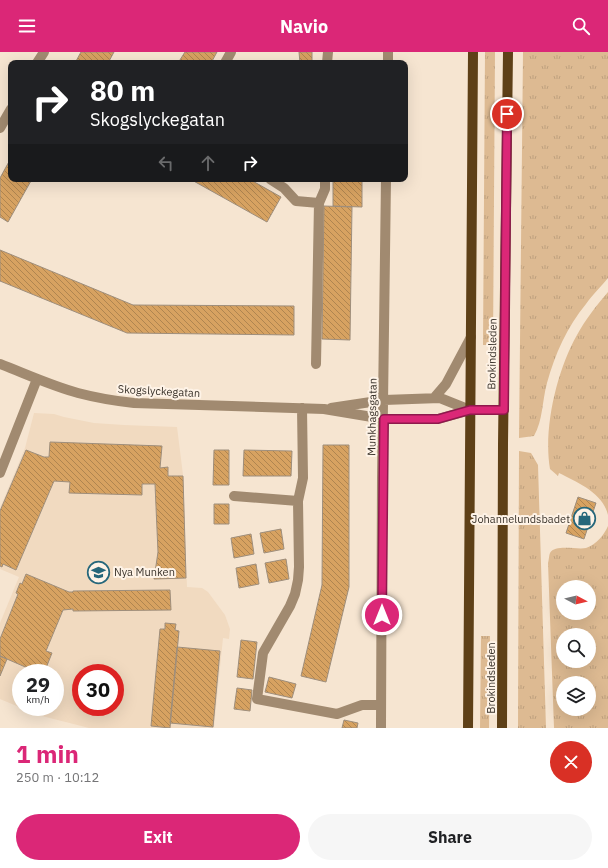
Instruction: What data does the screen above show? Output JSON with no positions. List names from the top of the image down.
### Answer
{
  "streets": {
    "main road": ["Brokindsleden"],
    "street": ["Skogslyckegatan", "Munkhagsgatan"]
  },
  "crossings": [
    ["Brokindsleden", "Skogslyckegatan"],
    ["Skogslyckegatan", "Munkhagsgatan"]
  ],
  "places": {
    "shop": ["Johannelundsbadet"],
    "school or university": ["Nya Munken"]
  },
  "north": "right",
  "page": {
    "header": "Navio",
    "turn": ["80 m", "Skogslyckegatan"],
    "speed": "29 km/h",
    "limit": "30",
    "heading": ["1 min", "250 m · 10:12"],
    "buttons": ["Exit", "Share"]
  }
}
